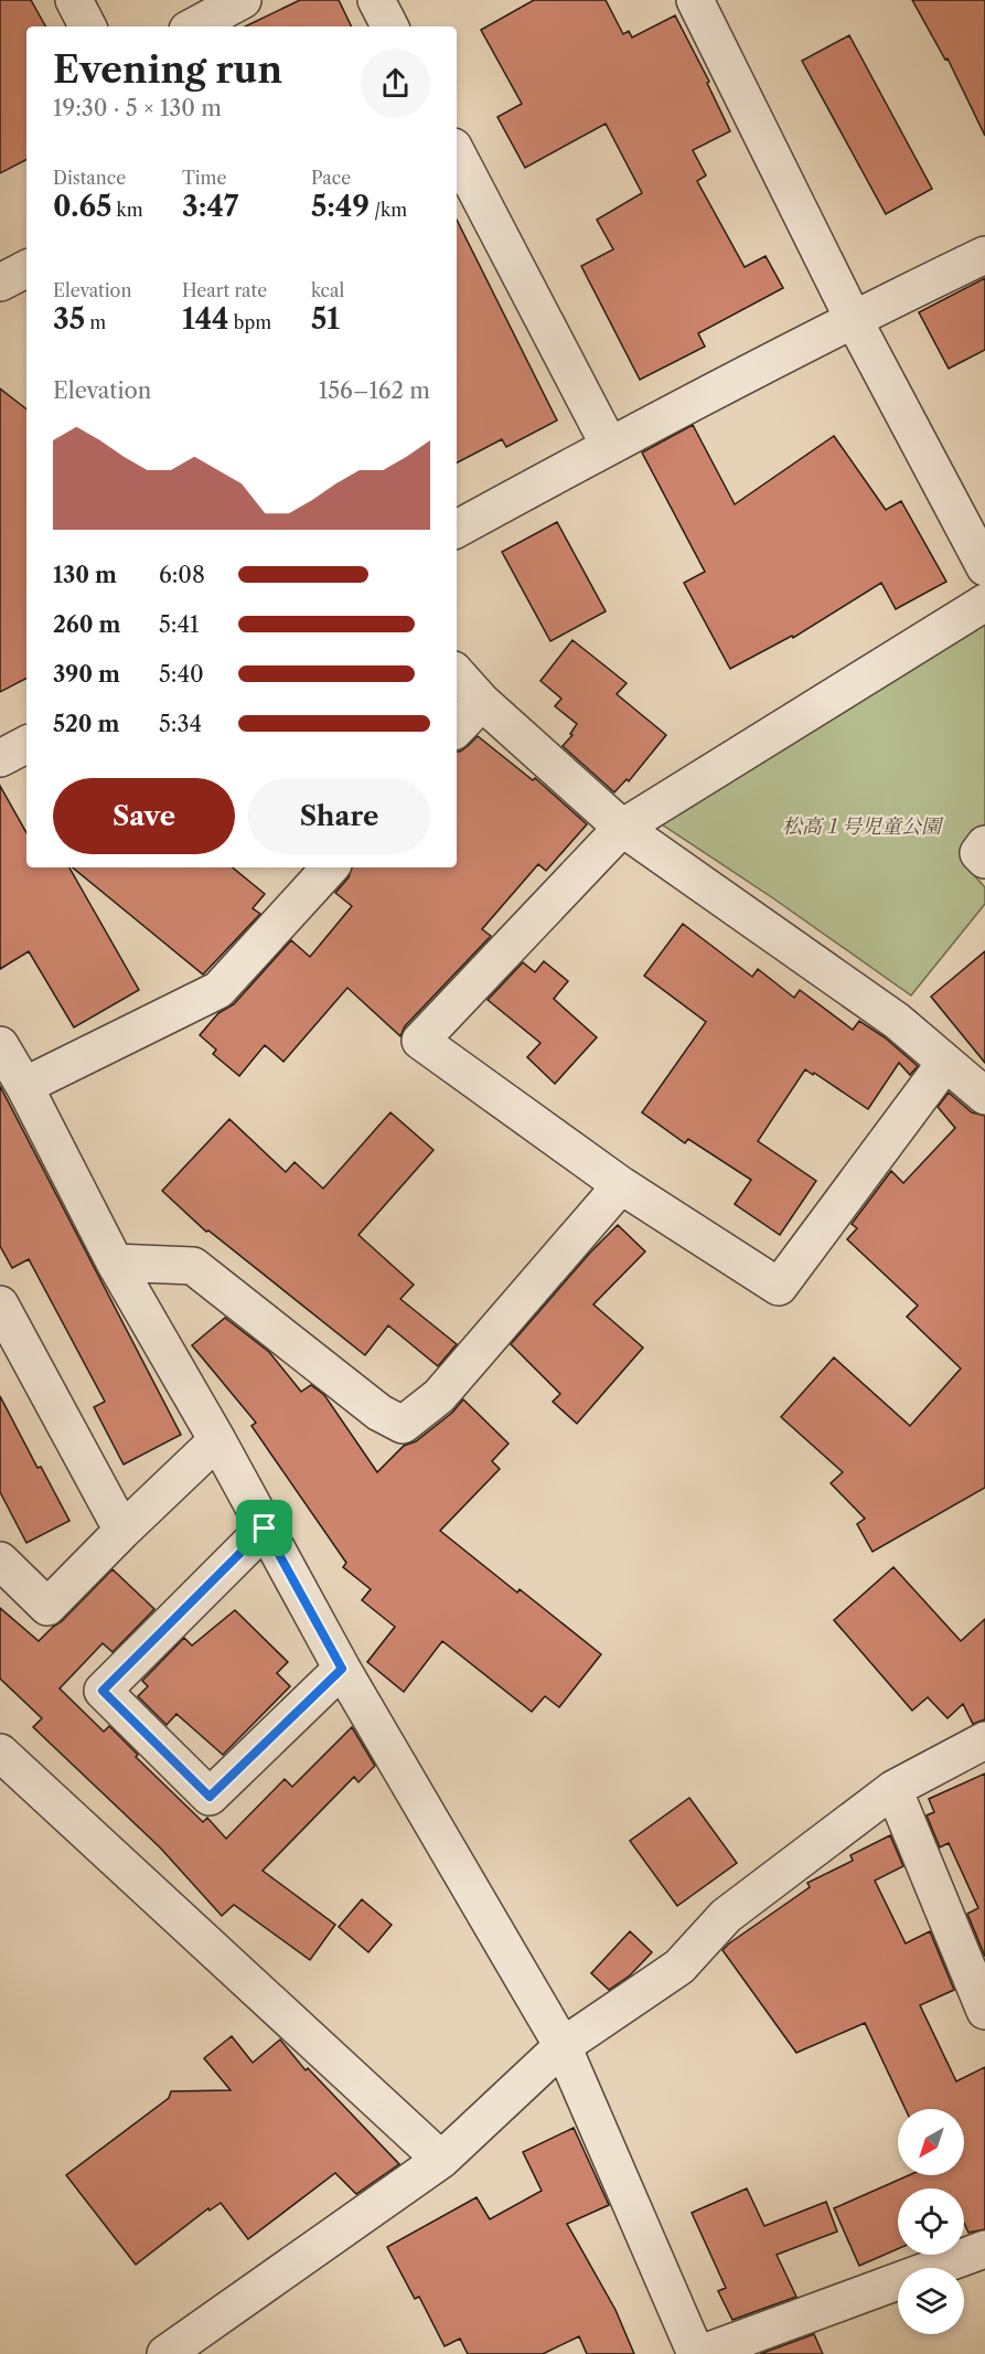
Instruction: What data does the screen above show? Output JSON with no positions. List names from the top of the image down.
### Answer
{
  "parks": ["松高１号児童公園"],
  "north": "bottom left",
  "page": {
    "heading": ["Evening run", "19:30 · 5 × 130 m"],
    "stats": [
      ["Distance", "0.65 km"],
      ["Time", "3:47"],
      ["Pace", "5:49 /km"],
      ["Elevation", "35 m"],
      ["Heart rate", "144 bpm"],
      ["kcal", "51"]
    ],
    "chart": ["Elevation", "156–162 m"],
    "list": [
      {
        "name": "130 m",
        "note": "6:08"
      },
      {
        "name": "260 m",
        "note": "5:41"
      },
      {
        "name": "390 m",
        "note": "5:40"
      },
      {
        "name": "520 m",
        "note": "5:34"
      }
    ],
    "buttons": ["Save", "Share"]
  }
}
